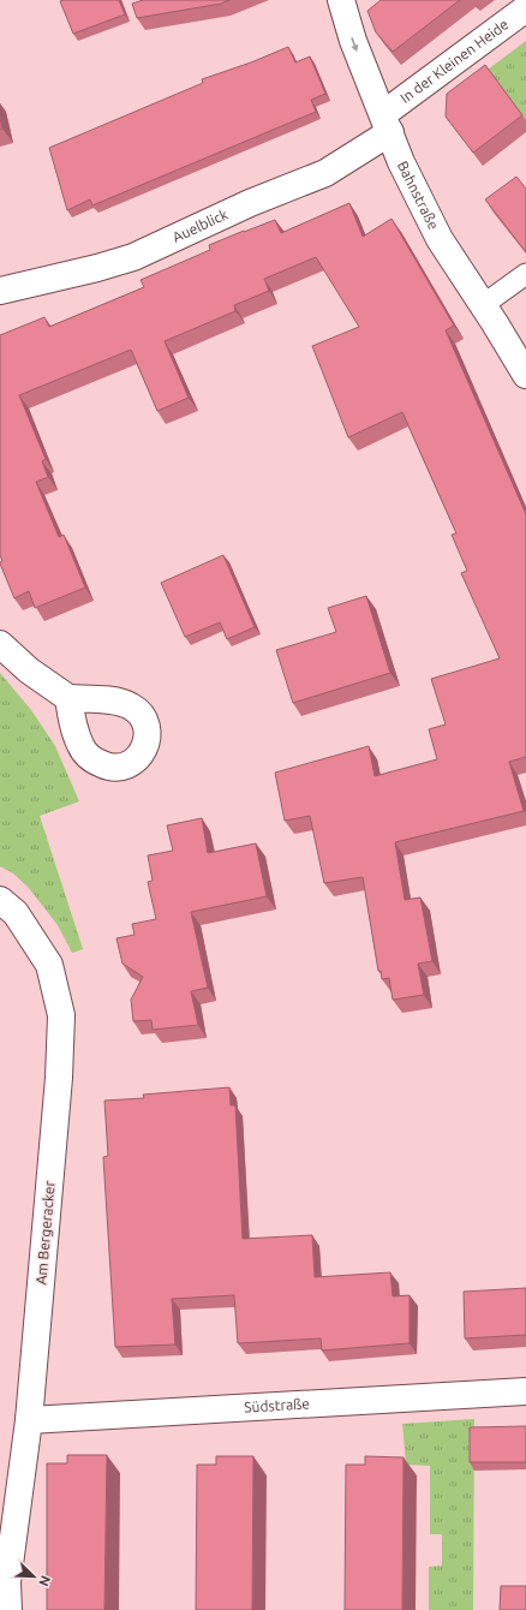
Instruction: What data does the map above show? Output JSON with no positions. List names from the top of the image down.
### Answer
{
  "streets": {
    "street": [
      "In der Kleinen Heide",
      "Bahnstraße",
      "Auelblick",
      "Am Bergeracker",
      "Südstraße"
    ]
  },
  "crossings": [
    ["In der Kleinen Heide", "Bahnstraße"],
    ["In der Kleinen Heide", "Auelblick"],
    ["Bahnstraße", "Auelblick"],
    ["Am Bergeracker", "Südstraße"]
  ],
  "north": "bottom right"
}
